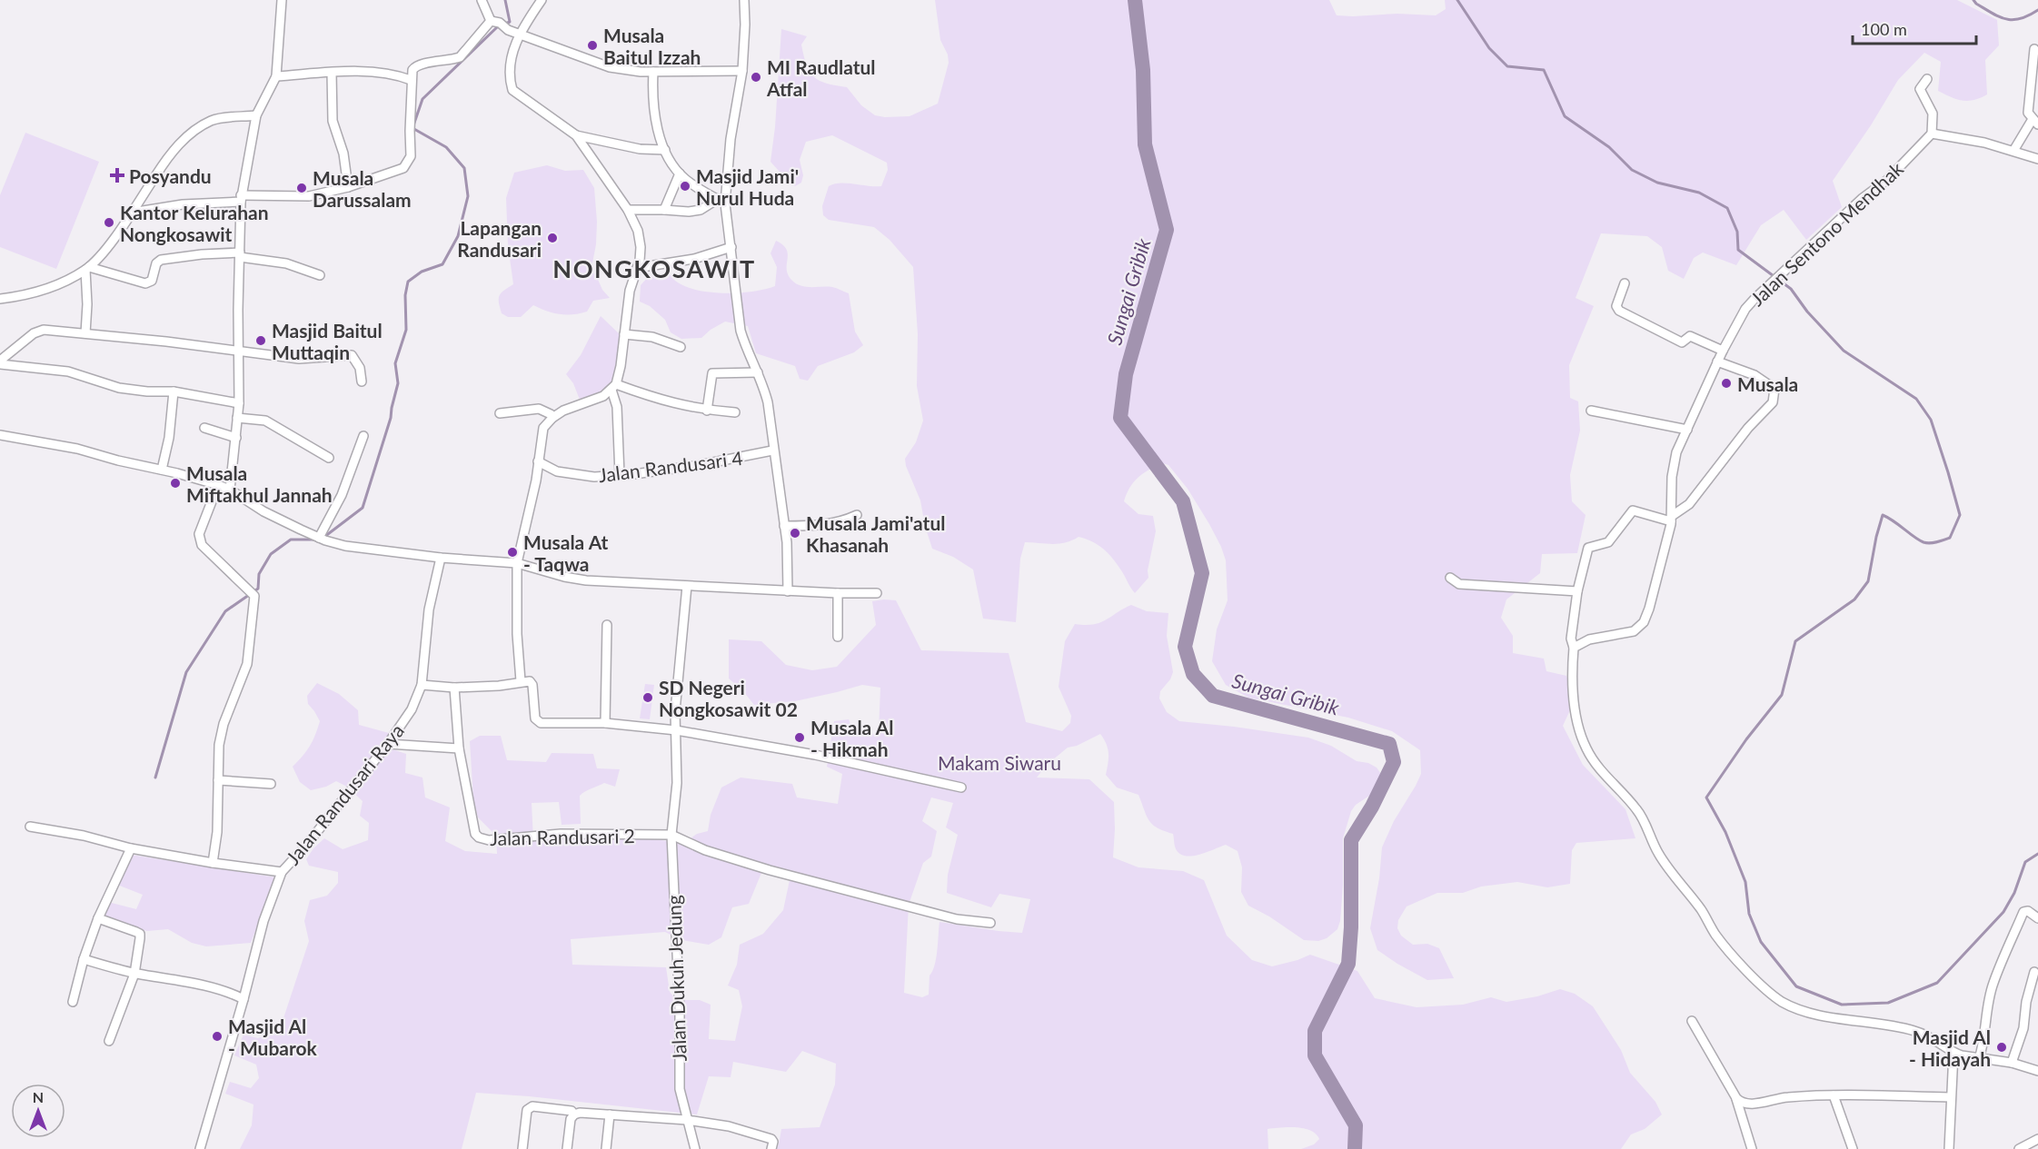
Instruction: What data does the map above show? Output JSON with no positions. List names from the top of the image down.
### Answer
{
  "streets": {
    "street": [
      "Jalan Sentono Mendhak",
      "Jalan Randusari 4",
      "Jalan Randusari Raya",
      "Jalan Randusari 2",
      "Jalan Dukuh Jedung"
    ]
  },
  "crossings": [
    ["Jalan Randusari 2", "Jalan Dukuh Jedung"]
  ],
  "districts": ["NONGKOSAWIT"],
  "water": ["Sungai Gribik"],
  "parks": ["Makam Siwaru"],
  "places": {
    "other": [
      "Musala Baitul Izzah",
      "MI Raudlatul Atfal",
      "Masjid Jami' Nurul Huda",
      "Musala Darussalam",
      "Kantor Kelurahan Nongkosawit",
      "Lapangan Randusari",
      "Masjid Baitul Muttaqin",
      "Musala",
      "Musala Miftakhul Jannah",
      "Musala Jami'atul Khasanah",
      "Musala At - Taqwa",
      "SD Negeri Nongkosawit 02",
      "Musala Al - Hikmah",
      "Masjid Al - Mubarok",
      "Masjid Al - Hidayah"
    ],
    "health": ["Posyandu"]
  },
  "scale_bar": "100 m",
  "north": "top"
}
